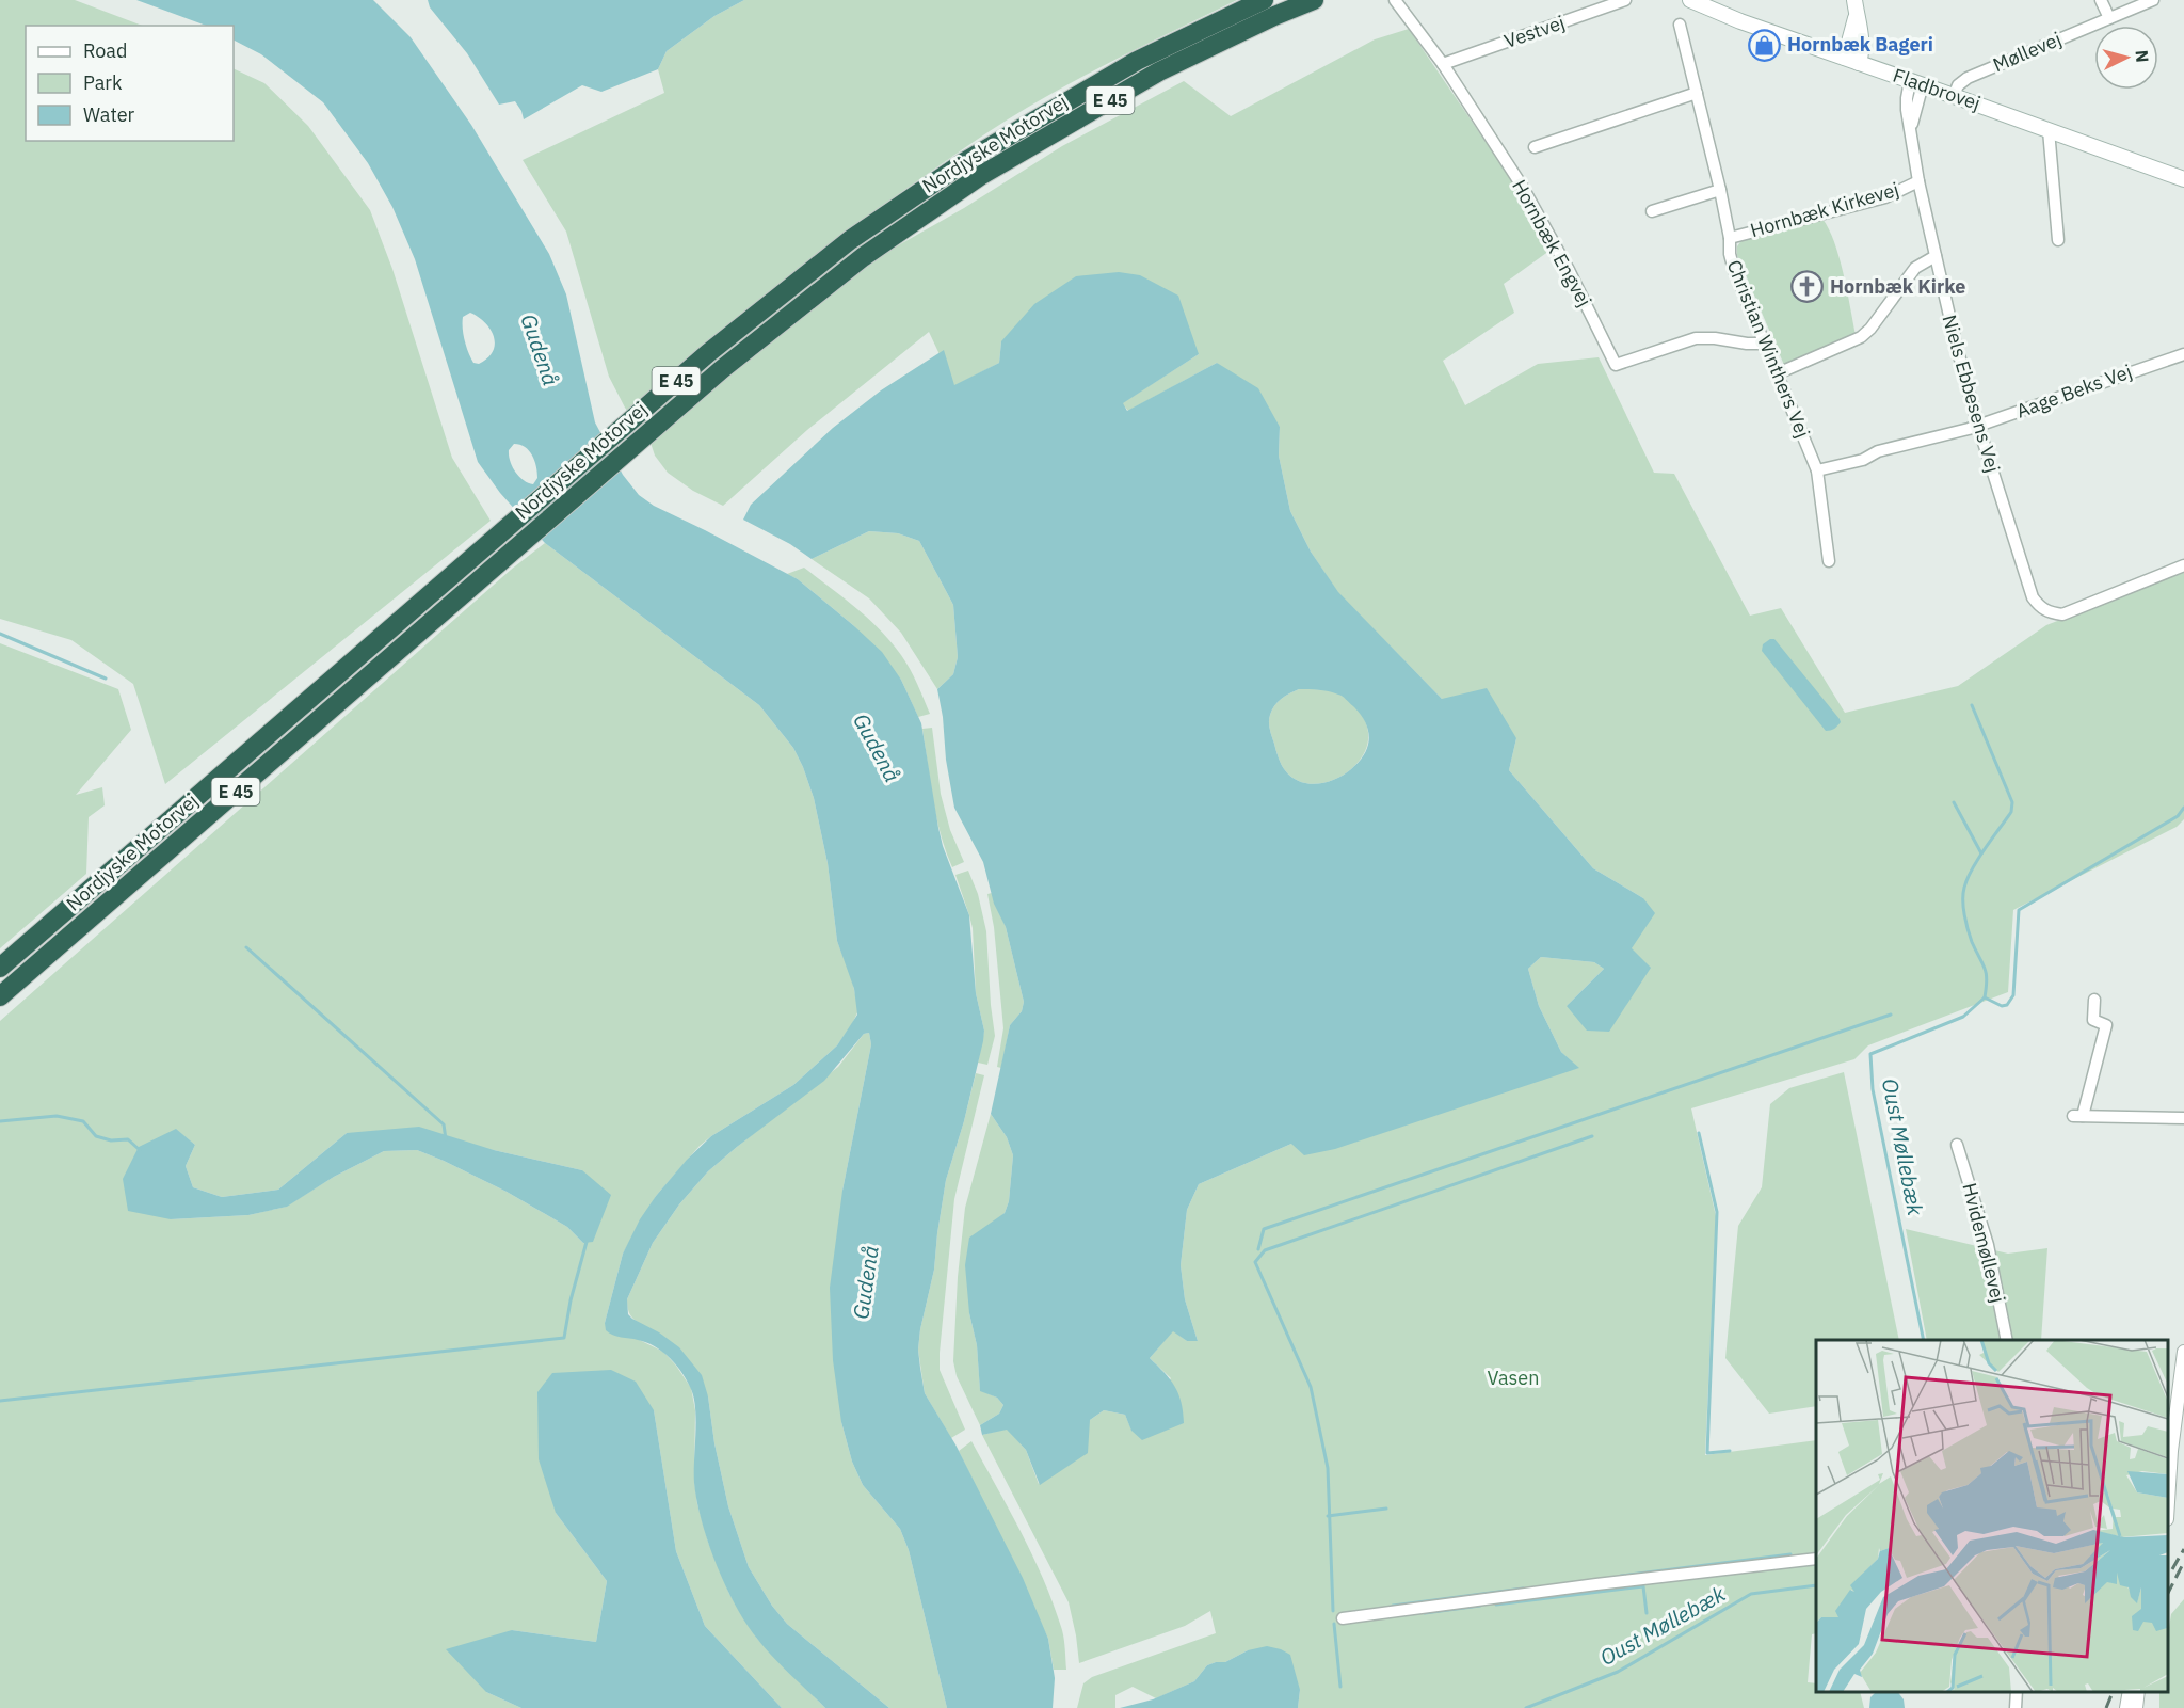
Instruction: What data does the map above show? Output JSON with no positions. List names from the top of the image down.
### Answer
{
  "streets": {
    "highway": ["E 45", "Nordjyske Motorvej"],
    "main road": ["Fladbrovej"],
    "street": [
      "Vestvej",
      "Møllevej",
      "Hornbæk Kirkevej",
      "Hornbæk Engvej",
      "Christian Winthers Vej",
      "Aage Beks Vej",
      "Niels Ebbesens Vej",
      "Hvidemøllevej"
    ]
  },
  "crossings": [
    ["Vestvej", "Hornbæk Engvej"],
    ["Møllevej", "Fladbrovej"],
    ["Fladbrovej", "Niels Ebbesens Vej"],
    ["Hornbæk Kirkevej", "Christian Winthers Vej"],
    ["Hornbæk Kirkevej", "Niels Ebbesens Vej"],
    ["Hornbæk Engvej", "Christian Winthers Vej"],
    ["Christian Winthers Vej", "Aage Beks Vej"],
    ["Aage Beks Vej", "Niels Ebbesens Vej"]
  ],
  "water": ["Gudenå", "Oust Møllebæk"],
  "parks": ["Vasen"],
  "places": {
    "shop": ["Hornbæk Bageri"],
    "church": ["Hornbæk Kirke"]
  },
  "legend": ["Road", "Park", "Water"],
  "north": "right"
}
